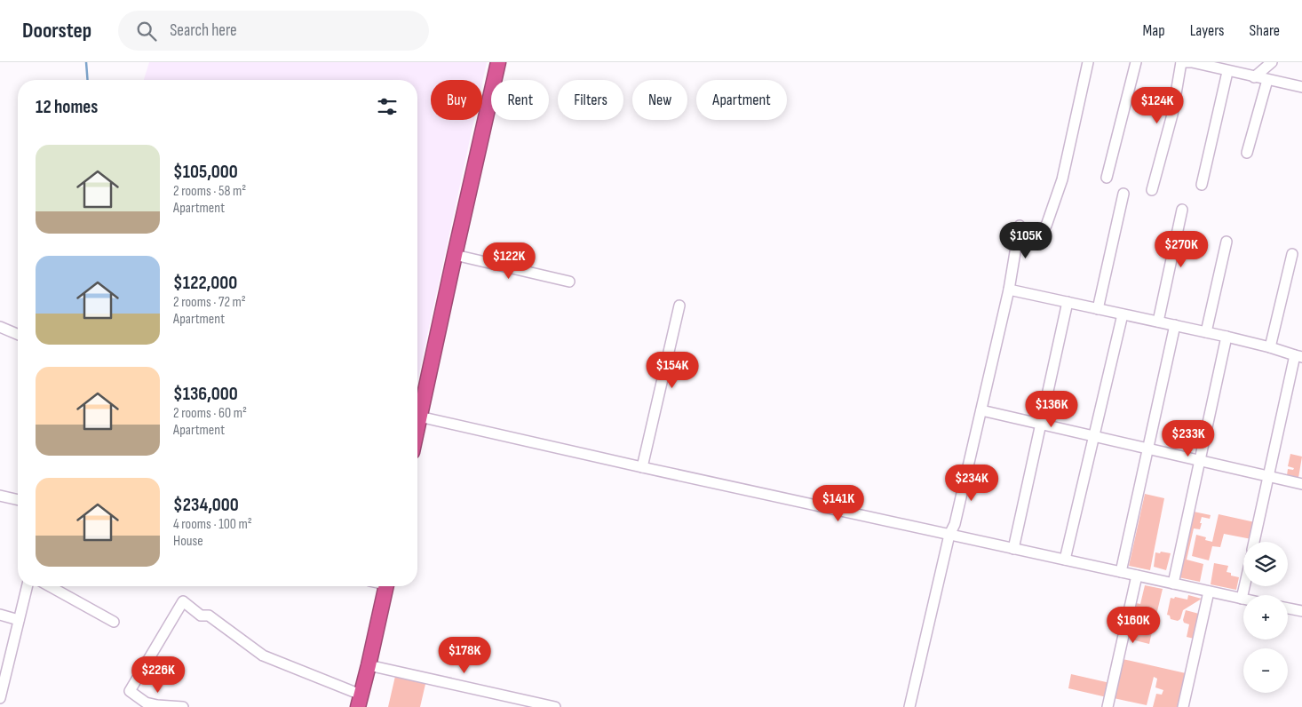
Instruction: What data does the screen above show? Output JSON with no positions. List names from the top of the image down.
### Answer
{
  "page": {
    "header": "Doorstep",
    "search": "Search here",
    "nav": ["Map", "Layers", "Share"],
    "chip": [
      "Buy",
      "Rent",
      "Filters",
      "New",
      "Apartment"
    ],
    "heading": "12 homes",
    "price": [
      "$124K",
      "$105K",
      "$270K",
      "$122K",
      "$154K",
      "$136K",
      "$233K",
      "$234K",
      "$141K",
      "$160K",
      "$178K",
      "$226K"
    ],
    "list": [
      {
        "name": "$105,000",
        "note": "2 rooms · 58 m² · Apartment"
      },
      {
        "name": "$122,000",
        "note": "2 rooms · 72 m² · Apartment"
      },
      {
        "name": "$136,000",
        "note": "2 rooms · 60 m² · Apartment"
      },
      {
        "name": "$234,000",
        "note": "4 rooms · 100 m² · House"
      }
    ],
    "map_buttons": ["+", "−"]
  }
}
